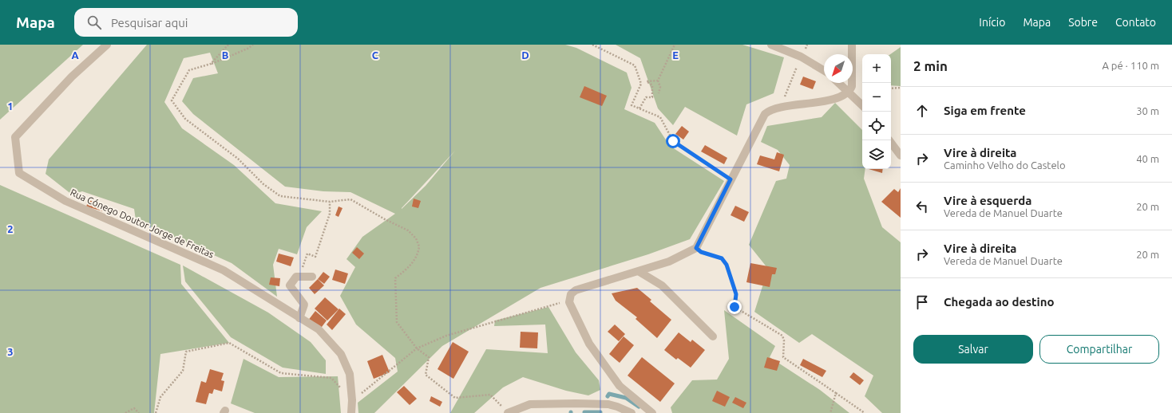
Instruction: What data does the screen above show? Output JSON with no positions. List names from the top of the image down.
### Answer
{
  "streets": {
    "street": ["Rua Cónego Doutor Jorge de Freitas"]
  },
  "north": "bottom left",
  "page": {
    "header": "Mapa",
    "search": "Pesquisar aqui",
    "nav": [
      "Início",
      "Mapa",
      "Sobre",
      "Contato"
    ],
    "heading": ["2 min", "A pé · 110 m"],
    "map_buttons": ["+", "−"],
    "list": [
      ["Siga em frente", "30 m"],
      ["Vire à direita", "Caminho Velho do Castelo", "40 m"],
      ["Vire à esquerda", "Vereda de Manuel Duarte", "20 m"],
      ["Vire à direita", "Vereda de Manuel Duarte", "20 m"],
      "Chegada ao destino"
    ],
    "buttons": ["Salvar", "Compartilhar"]
  },
  "grid": {
    "columns": [
      "A",
      "B",
      "C",
      "D",
      "E"
    ],
    "rows": ["1", "2", "3"]
  }
}
